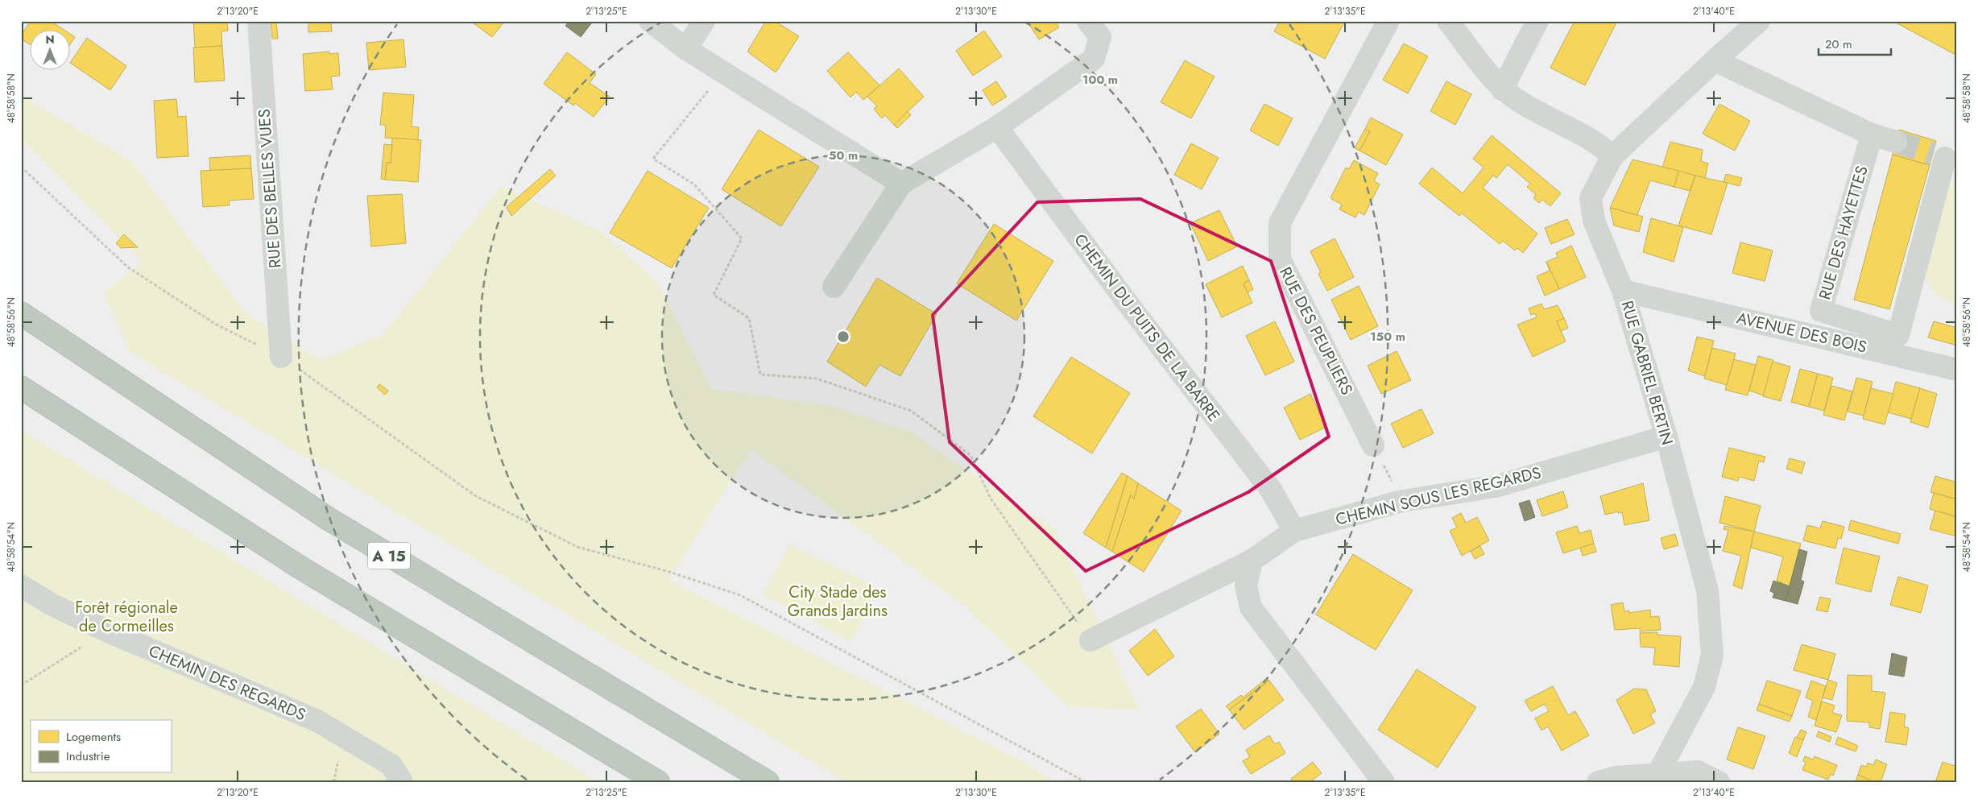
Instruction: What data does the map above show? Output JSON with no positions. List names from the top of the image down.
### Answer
{
  "streets": {
    "highway": ["A 15"],
    "street": [
      "RUE DES BELLES VUES",
      "RUE DES HAYETTES",
      "CHEMIN DU PUITS DE LA BARRE",
      "RUE DES PEUPLIERS",
      "AVENUE DES BOIS",
      "RUE GABRIEL BERTIN",
      "CHEMIN SOUS LES REGARDS",
      "CHEMIN DES REGARDS"
    ]
  },
  "crossings": [
    ["CHEMIN DU PUITS DE LA BARRE", "CHEMIN SOUS LES REGARDS"],
    ["AVENUE DES BOIS", "RUE GABRIEL BERTIN"],
    ["RUE GABRIEL BERTIN", "CHEMIN SOUS LES REGARDS"]
  ],
  "parks": ["City Stade des Grands Jardins", "Forêt régionale de Cormeilles"],
  "legend": ["Logements", "Industrie"],
  "scale_bar": "20 m",
  "north": "top",
  "coordinates": [
    "2°13'20\"E",
    "2°13'25\"E",
    "2°13'30\"E",
    "2°13'35\"E",
    "2°13'40\"E",
    "48°58'58\"N",
    "48°58'56\"N",
    "48°58'54\"N"
  ],
  "rings": ["100 m", "50 m", "150 m"]
}
